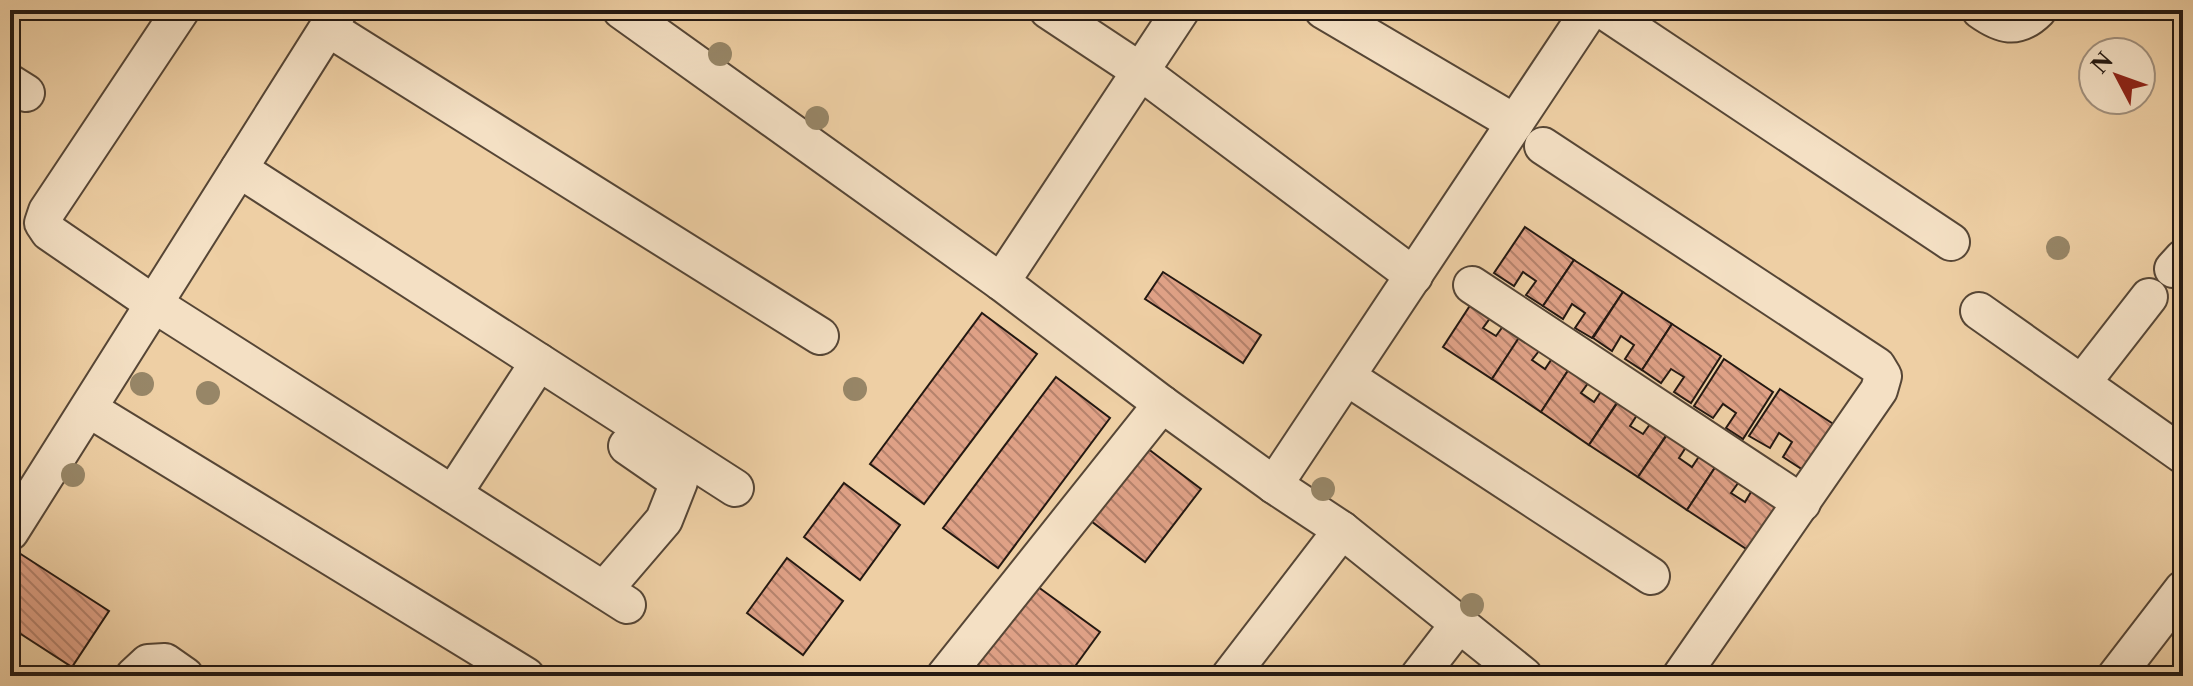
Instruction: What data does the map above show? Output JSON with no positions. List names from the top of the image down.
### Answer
{
  "north": "top left"
}
